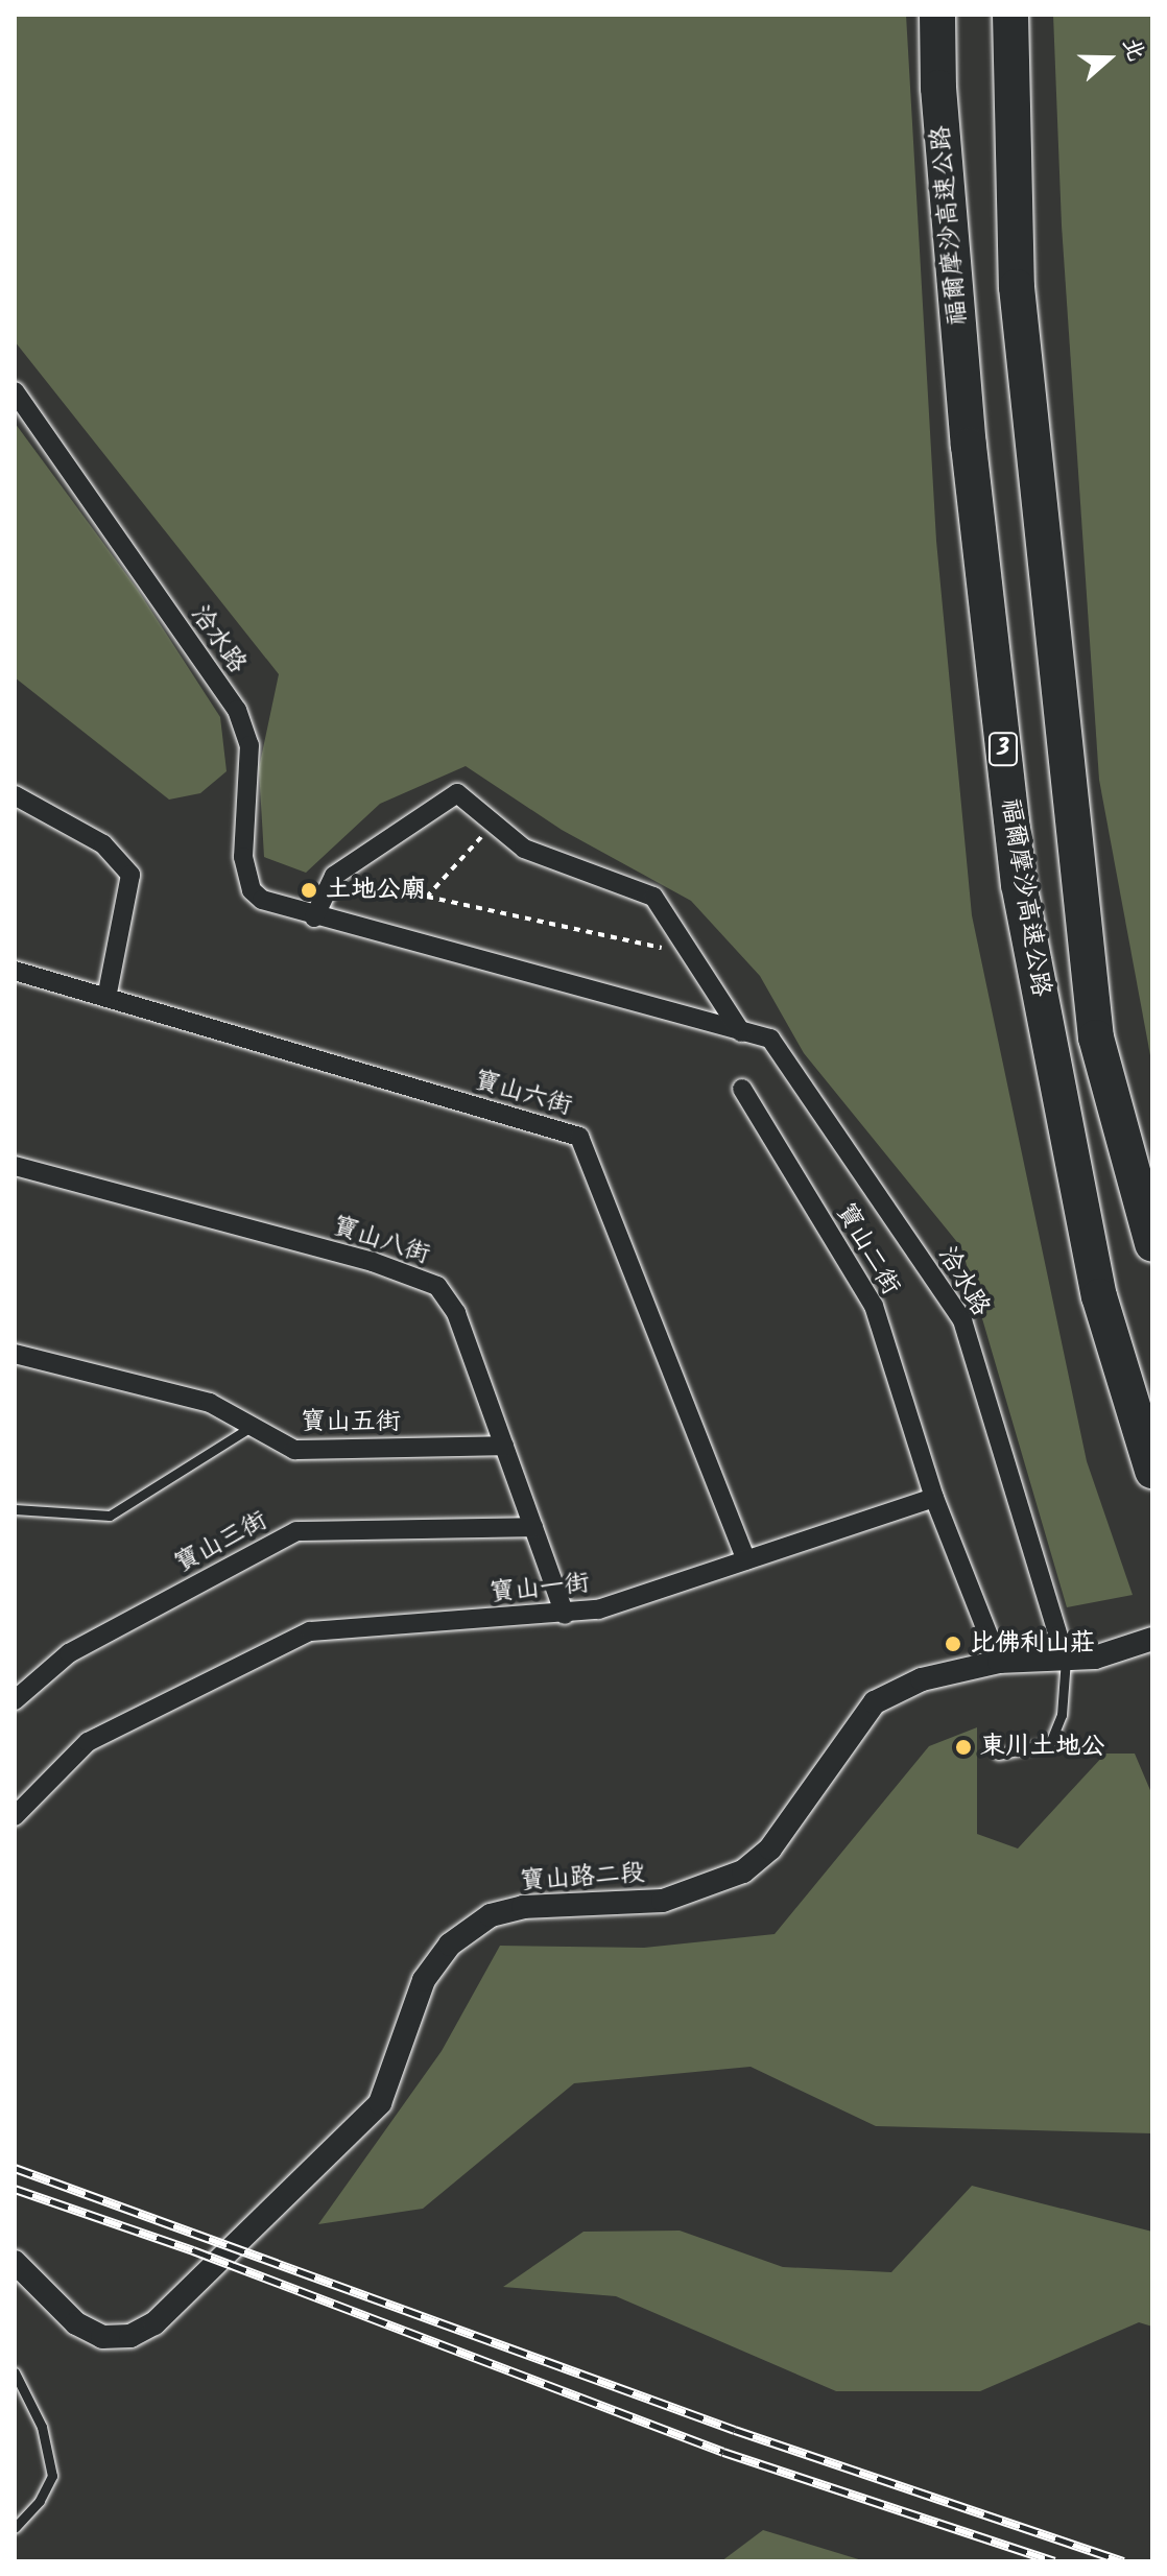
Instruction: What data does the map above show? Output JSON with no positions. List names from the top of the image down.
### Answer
{
  "streets": {
    "highway": ["福爾摩沙高速公路", "3"],
    "street": [
      "洽水路",
      "寶山六街",
      "寶山八街",
      "寶山二街",
      "寶山五街",
      "寶山三街",
      "寶山一街",
      "寶山路二段"
    ]
  },
  "crossings": [
    ["洽水路", "寶山路二段"],
    ["寶山六街", "寶山一街"],
    ["寶山八街", "寶山五街"],
    ["寶山八街", "寶山三街"],
    ["寶山八街", "寶山一街"],
    ["寶山二街", "寶山一街"]
  ],
  "places": ["土地公廟", "比佛利山莊", "東川土地公"],
  "north": "right"
}
